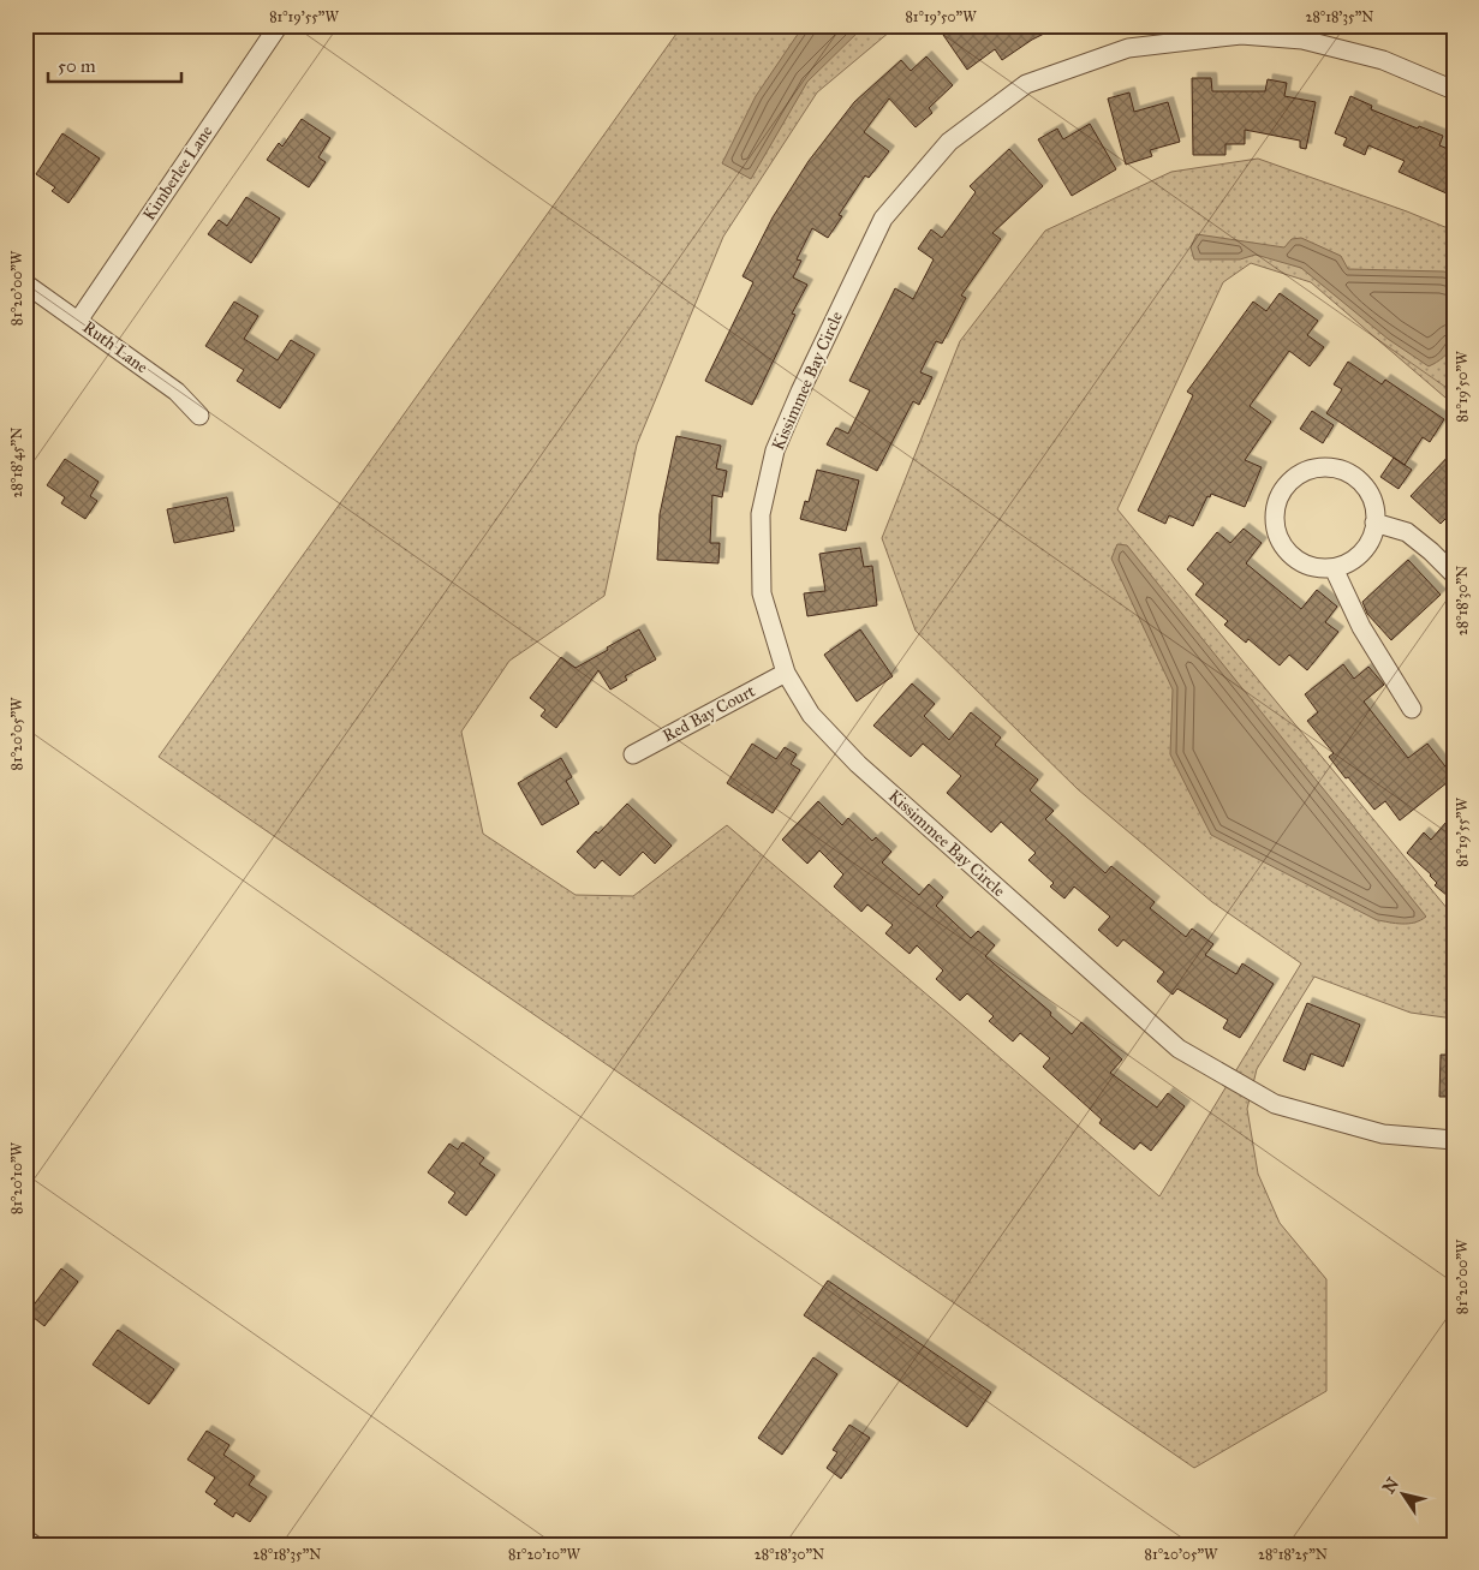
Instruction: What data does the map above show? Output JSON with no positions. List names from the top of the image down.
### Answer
{
  "streets": {
    "street": [
      "Kimberlee Lane",
      "Ruth Lane",
      "Kissimmee Bay Circle",
      "Red Bay Court"
    ]
  },
  "crossings": [
    ["Kimberlee Lane", "Ruth Lane"],
    ["Kissimmee Bay Circle", "Red Bay Court"]
  ],
  "scale_bar": "50 m",
  "north": "top left",
  "coordinates": [
    "81°19'55\"W",
    "81°19'50\"W",
    "28°18'35\"N",
    "81°20'00\"W",
    "28°18'45\"N",
    "28°18'30\"N",
    "81°20'05\"W",
    "81°20'10\"W",
    "28°18'25\"N"
  ]
}
